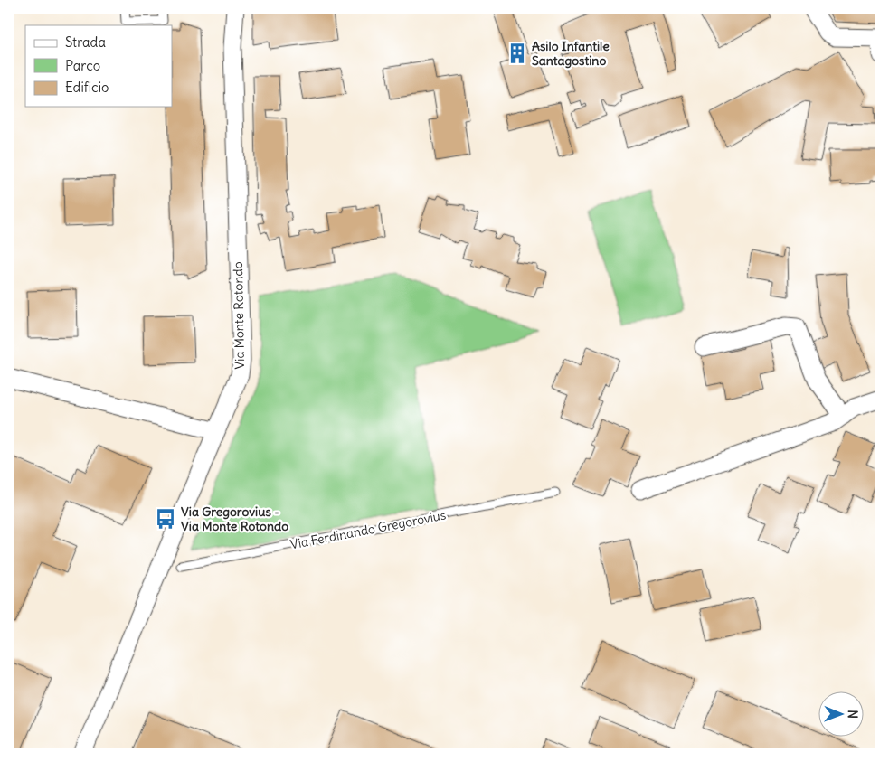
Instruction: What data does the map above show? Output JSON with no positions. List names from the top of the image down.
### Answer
{
  "streets": {
    "street": ["Via Monte Rotondo"],
    "lane": ["Via Ferdinando Gregorovius"]
  },
  "places": {
    "building": ["Asilo Infantile Santagostino"],
    "bus stop": ["Via Gregorovius - Via Monte Rotondo"]
  },
  "legend": ["Strada", "Parco", "Edificio"],
  "north": "right"
}
